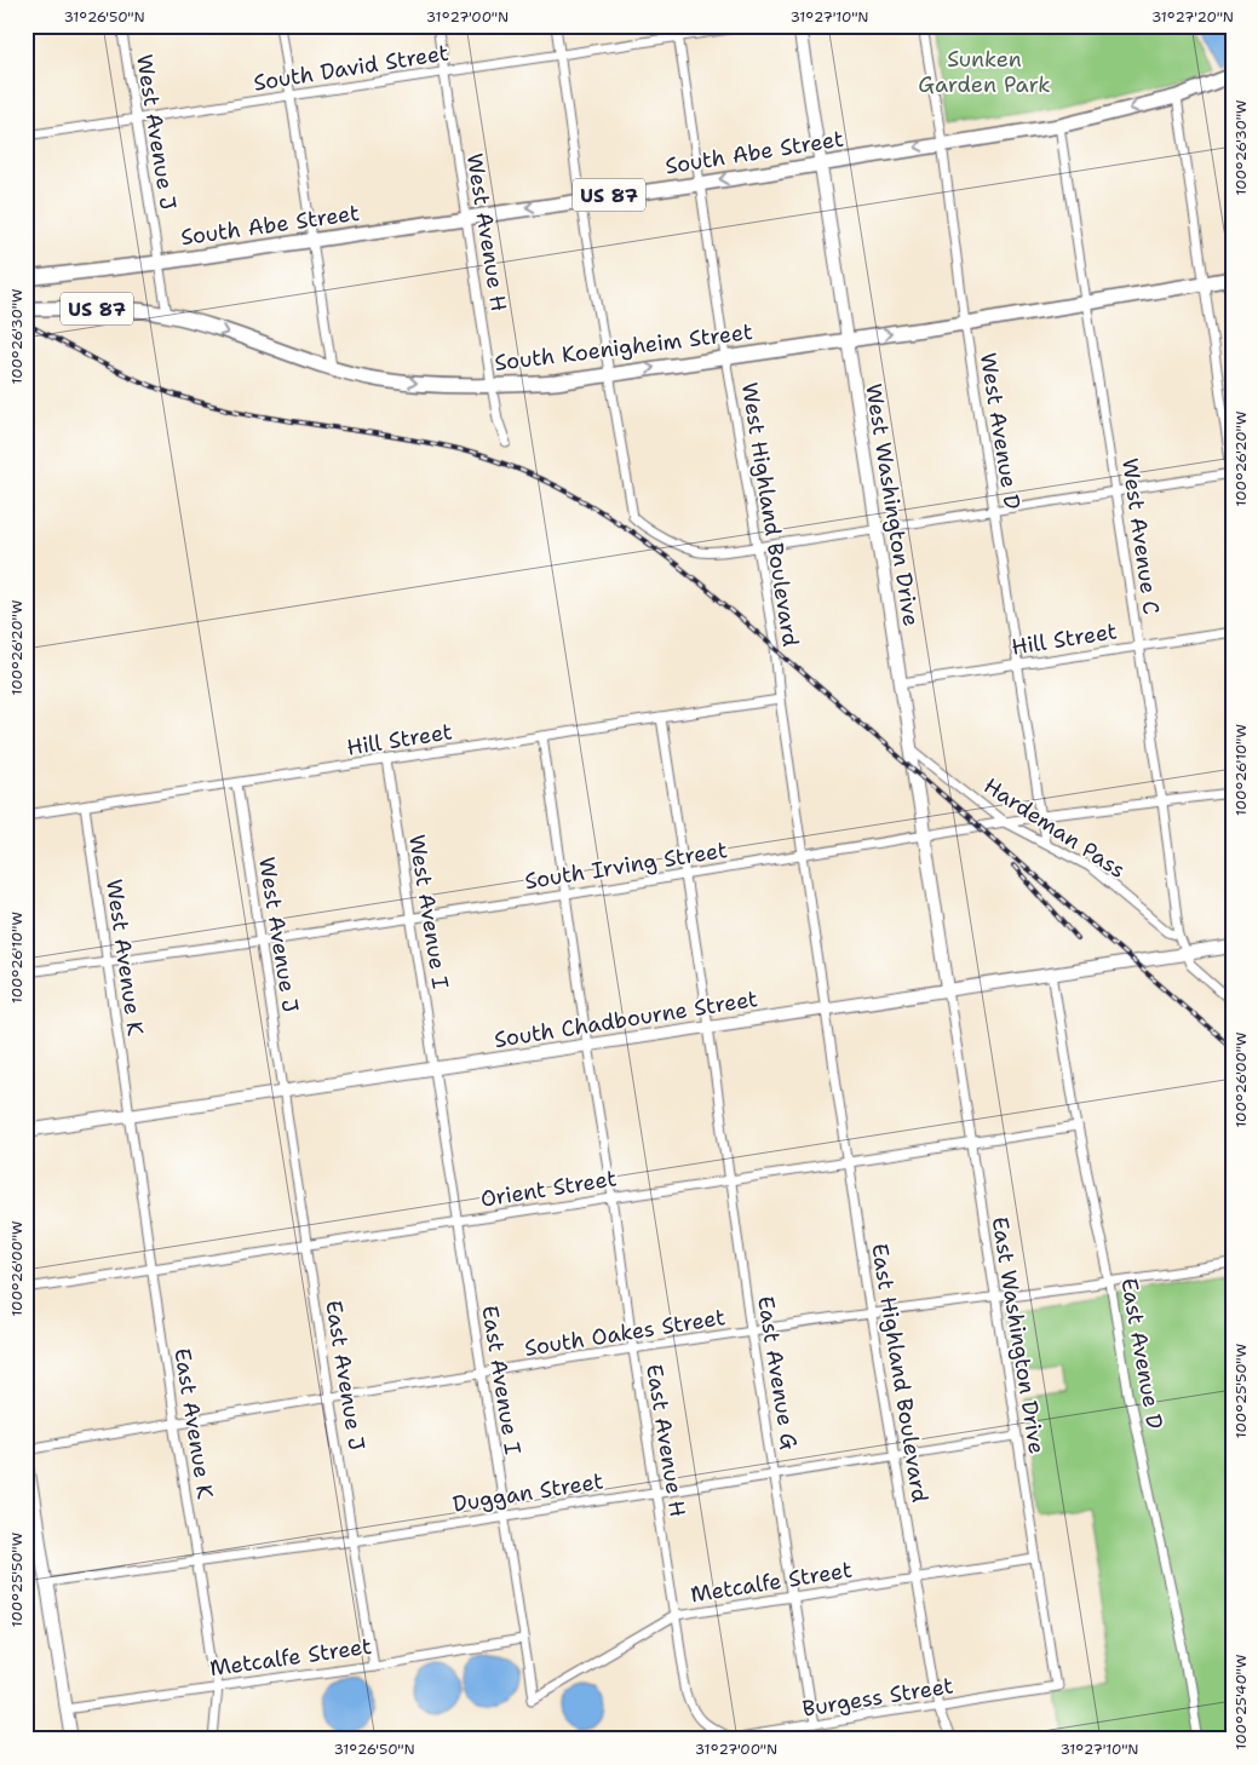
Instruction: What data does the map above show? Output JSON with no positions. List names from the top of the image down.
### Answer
{
  "streets": {
    "main road": [
      "South Abe Street",
      "US 87",
      "South Koenigheim Street",
      "West Washington Drive",
      "South Chadbourne Street"
    ],
    "street": [
      "South David Street",
      "West Avenue J",
      "West Avenue H",
      "West Avenue D",
      "West Highland Boulevard",
      "West Avenue C",
      "Hill Street",
      "Hardeman Pass",
      "South Irving Street",
      "West Avenue I",
      "West Avenue K",
      "Orient Street",
      "South Oakes Street",
      "East Washington Drive",
      "East Avenue D",
      "East Avenue G",
      "East Highland Boulevard",
      "East Avenue J",
      "East Avenue I",
      "East Avenue K",
      "East Avenue H",
      "Duggan Street",
      "Metcalfe Street",
      "Burgess Street"
    ]
  },
  "crossings": [
    ["South David Street", "West Avenue J"],
    ["South David Street", "West Avenue H"],
    ["South David Street", "West Highland Boulevard"],
    ["West Avenue J", "South Abe Street"],
    ["West Avenue J", "South Koenigheim Street"],
    ["West Avenue J", "Hill Street"],
    ["West Avenue J", "South Irving Street"],
    ["West Avenue J", "South Chadbourne Street"],
    ["West Avenue J", "East Avenue J"],
    ["South Abe Street", "West Avenue H"],
    ["South Abe Street", "West Avenue D"],
    ["South Abe Street", "West Washington Drive"],
    ["South Abe Street", "West Highland Boulevard"],
    ["South Abe Street", "West Avenue C"],
    ["West Avenue H", "South Koenigheim Street"],
    ["South Koenigheim Street", "West Avenue D"],
    ["South Koenigheim Street", "West Washington Drive"],
    ["South Koenigheim Street", "West Highland Boulevard"],
    ["South Koenigheim Street", "West Avenue C"],
    ["West Avenue D", "Hill Street"],
    ["West Avenue D", "Hardeman Pass"],
    ["West Avenue D", "South Irving Street"],
    ["West Washington Drive", "Hill Street"],
    ["West Washington Drive", "Hardeman Pass"],
    ["West Washington Drive", "South Irving Street"],
    ["West Washington Drive", "South Chadbourne Street"],
    ["West Washington Drive", "East Washington Drive"],
    ["West Highland Boulevard", "Hill Street"],
    ["West Highland Boulevard", "South Irving Street"],
    ["West Highland Boulevard", "South Chadbourne Street"],
    ["West Highland Boulevard", "East Highland Boulevard"],
    ["West Avenue C", "Hill Street"],
    ["West Avenue C", "Hardeman Pass"],
    ["West Avenue C", "South Irving Street"],
    ["West Avenue C", "South Chadbourne Street"],
    ["Hill Street", "West Avenue I"],
    ["Hill Street", "West Avenue K"],
    ["Hill Street", "East Avenue G"],
    ["Hardeman Pass", "South Irving Street"],
    ["South Irving Street", "West Avenue I"],
    ["South Irving Street", "West Avenue K"],
    ["South Irving Street", "East Avenue G"],
    ["West Avenue I", "South Chadbourne Street"],
    ["West Avenue I", "East Avenue I"],
    ["West Avenue K", "South Chadbourne Street"],
    ["West Avenue K", "East Avenue K"],
    ["South Chadbourne Street", "East Washington Drive"],
    ["South Chadbourne Street", "East Avenue D"],
    ["South Chadbourne Street", "East Avenue G"],
    ["South Chadbourne Street", "East Highland Boulevard"],
    ["South Chadbourne Street", "East Avenue J"],
    ["South Chadbourne Street", "East Avenue I"],
    ["South Chadbourne Street", "East Avenue K"],
    ["South Chadbourne Street", "East Avenue H"],
    ["Orient Street", "East Washington Drive"],
    ["Orient Street", "East Avenue D"],
    ["Orient Street", "East Avenue G"],
    ["Orient Street", "East Highland Boulevard"],
    ["Orient Street", "East Avenue J"],
    ["Orient Street", "East Avenue I"],
    ["Orient Street", "East Avenue K"],
    ["Orient Street", "East Avenue H"],
    ["South Oakes Street", "East Washington Drive"],
    ["South Oakes Street", "East Avenue D"],
    ["South Oakes Street", "East Avenue G"],
    ["South Oakes Street", "East Highland Boulevard"],
    ["South Oakes Street", "East Avenue J"],
    ["South Oakes Street", "East Avenue I"],
    ["South Oakes Street", "East Avenue K"],
    ["South Oakes Street", "East Avenue H"],
    ["East Washington Drive", "Duggan Street"],
    ["East Washington Drive", "Metcalfe Street"],
    ["East Washington Drive", "Burgess Street"],
    ["East Avenue G", "Duggan Street"],
    ["East Avenue G", "Metcalfe Street"],
    ["East Avenue G", "Burgess Street"],
    ["East Highland Boulevard", "Duggan Street"],
    ["East Highland Boulevard", "Metcalfe Street"],
    ["East Highland Boulevard", "Burgess Street"],
    ["East Avenue J", "Duggan Street"],
    ["East Avenue J", "Metcalfe Street"],
    ["East Avenue I", "Duggan Street"],
    ["East Avenue I", "Metcalfe Street"],
    ["East Avenue K", "Duggan Street"],
    ["East Avenue K", "Metcalfe Street"],
    ["East Avenue H", "Duggan Street"],
    ["East Avenue H", "Metcalfe Street"],
    ["East Avenue H", "Burgess Street"]
  ],
  "one_way": ["South Abe Street", "South Koenigheim Street"],
  "parks": ["Sunken Garden Park"],
  "coordinates": [
    "31°26'50\"N",
    "31°27'00\"N",
    "31°27'10\"N",
    "31°27'20\"N",
    "100°26'30\"W",
    "100°26'20\"W",
    "100°26'10\"W",
    "100°26'00\"W",
    "100°25'50\"W",
    "100°25'40\"W"
  ]
}
